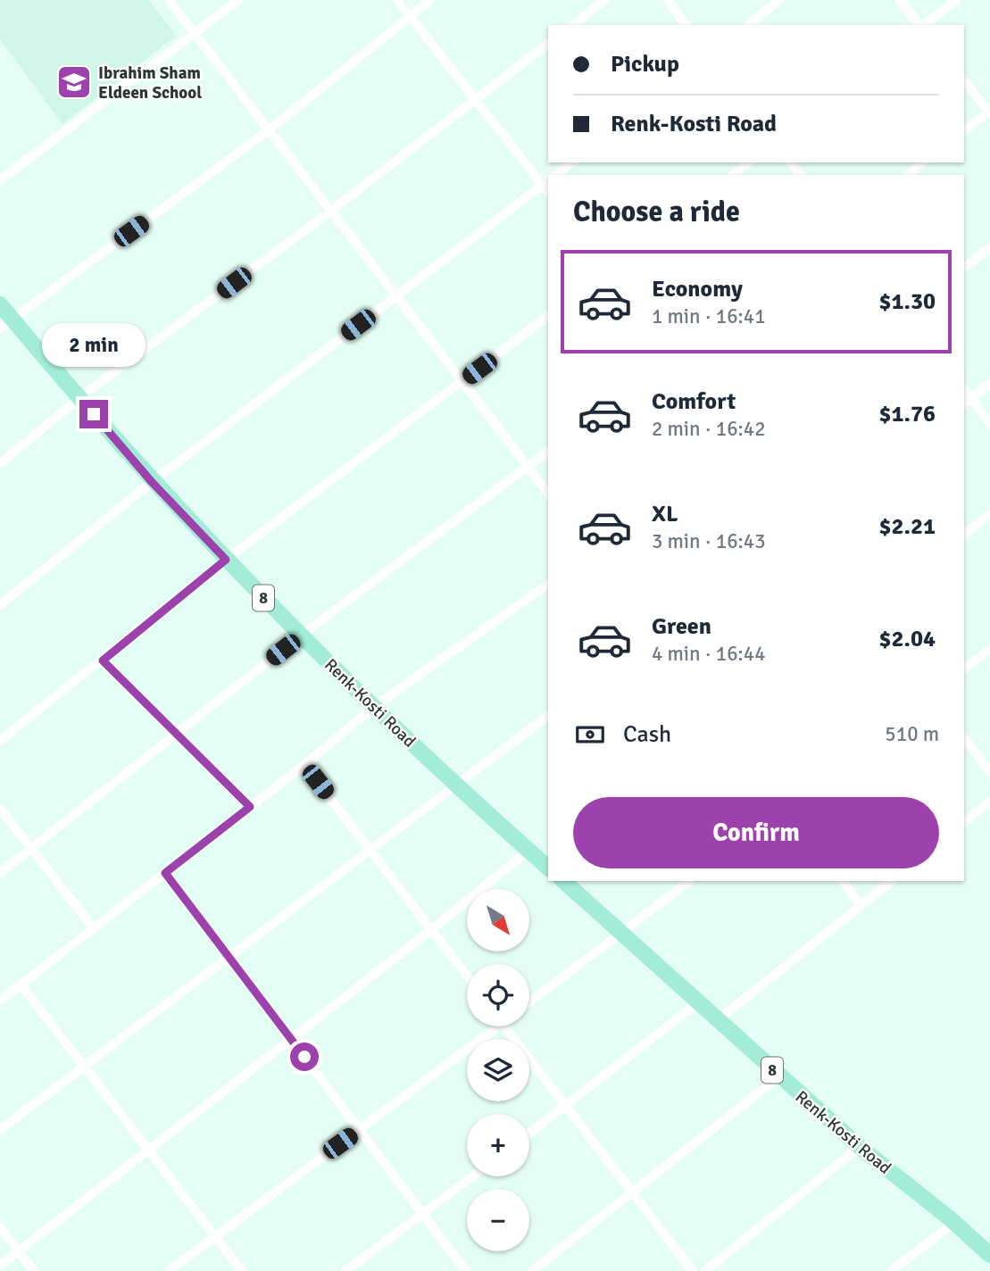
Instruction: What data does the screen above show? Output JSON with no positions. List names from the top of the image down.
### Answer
{
  "streets": {
    "main road": ["8", "Renk-Kosti Road"]
  },
  "places": {
    "school or university": ["Ibrahim Sham Eldeen School"]
  },
  "north": "bottom right",
  "page": {
    "banner": ["Pickup", "Renk-Kosti Road"],
    "heading": "Choose a ride",
    "list": [
      {
        "name": "Economy",
        "note": "1 min · 16:41",
        "value": "$1.30"
      },
      {
        "name": "Comfort",
        "note": "2 min · 16:42",
        "value": "$1.76"
      },
      {
        "name": "XL",
        "note": "3 min · 16:43",
        "value": "$2.21"
      },
      {
        "name": "Green",
        "note": "4 min · 16:44",
        "value": "$2.04"
      }
    ],
    "bubble": "2 min",
    "pay": ["Cash", "510 m"],
    "buttons": "Confirm",
    "map_buttons": ["+", "−"]
  }
}
